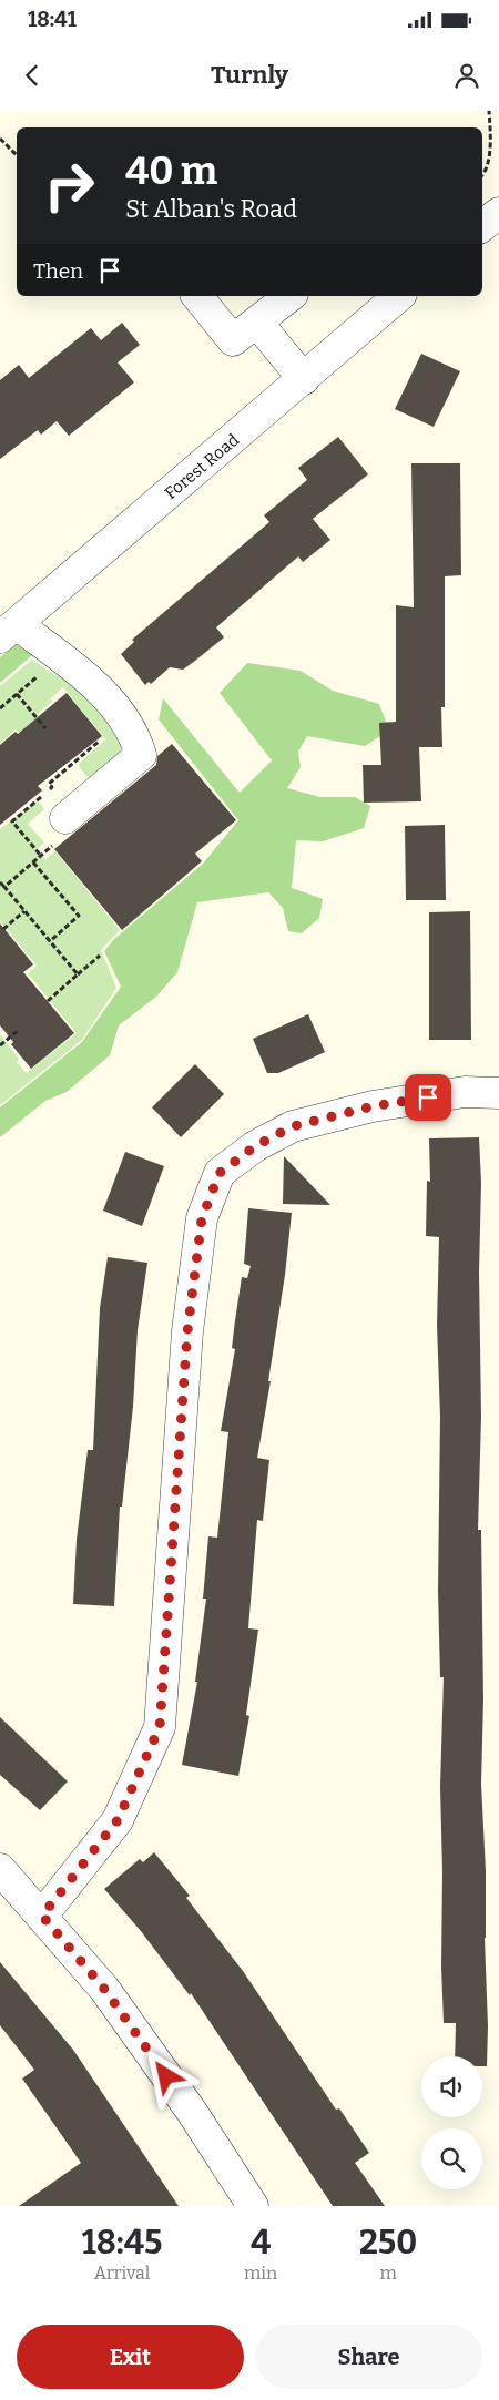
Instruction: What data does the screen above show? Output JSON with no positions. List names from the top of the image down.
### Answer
{
  "streets": {
    "street": ["Forest Road"]
  },
  "page": {
    "status": "18:41",
    "header": "Turnly",
    "turn": ["40 m", "St Alban's Road"],
    "then": "Then",
    "eta": [
      "18:45",
      "Arrival",
      "4",
      "min",
      "250",
      "m"
    ],
    "buttons": ["Exit", "Share"]
  }
}
